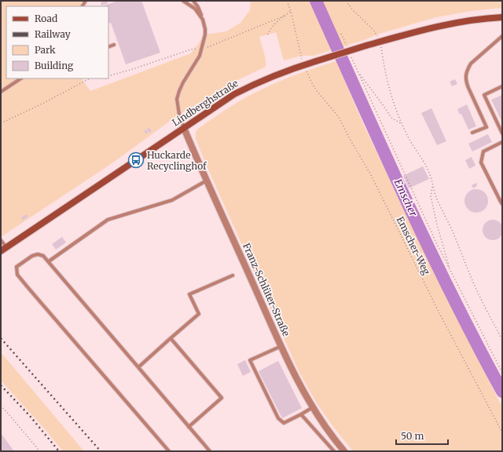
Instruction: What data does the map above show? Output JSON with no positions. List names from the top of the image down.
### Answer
{
  "streets": {
    "main road": ["Lindberghstraße"],
    "street": ["Franz-Schlüter-Straße"],
    "path": ["Emscher-Weg"]
  },
  "crossings": [
    ["Lindberghstraße", "Franz-Schlüter-Straße"]
  ],
  "water": ["Emscher"],
  "places": {
    "bus stop": ["Huckarde Recyclinghof"]
  },
  "legend": [
    "Road",
    "Railway",
    "Park",
    "Building"
  ],
  "scale_bar": "50 m"
}
